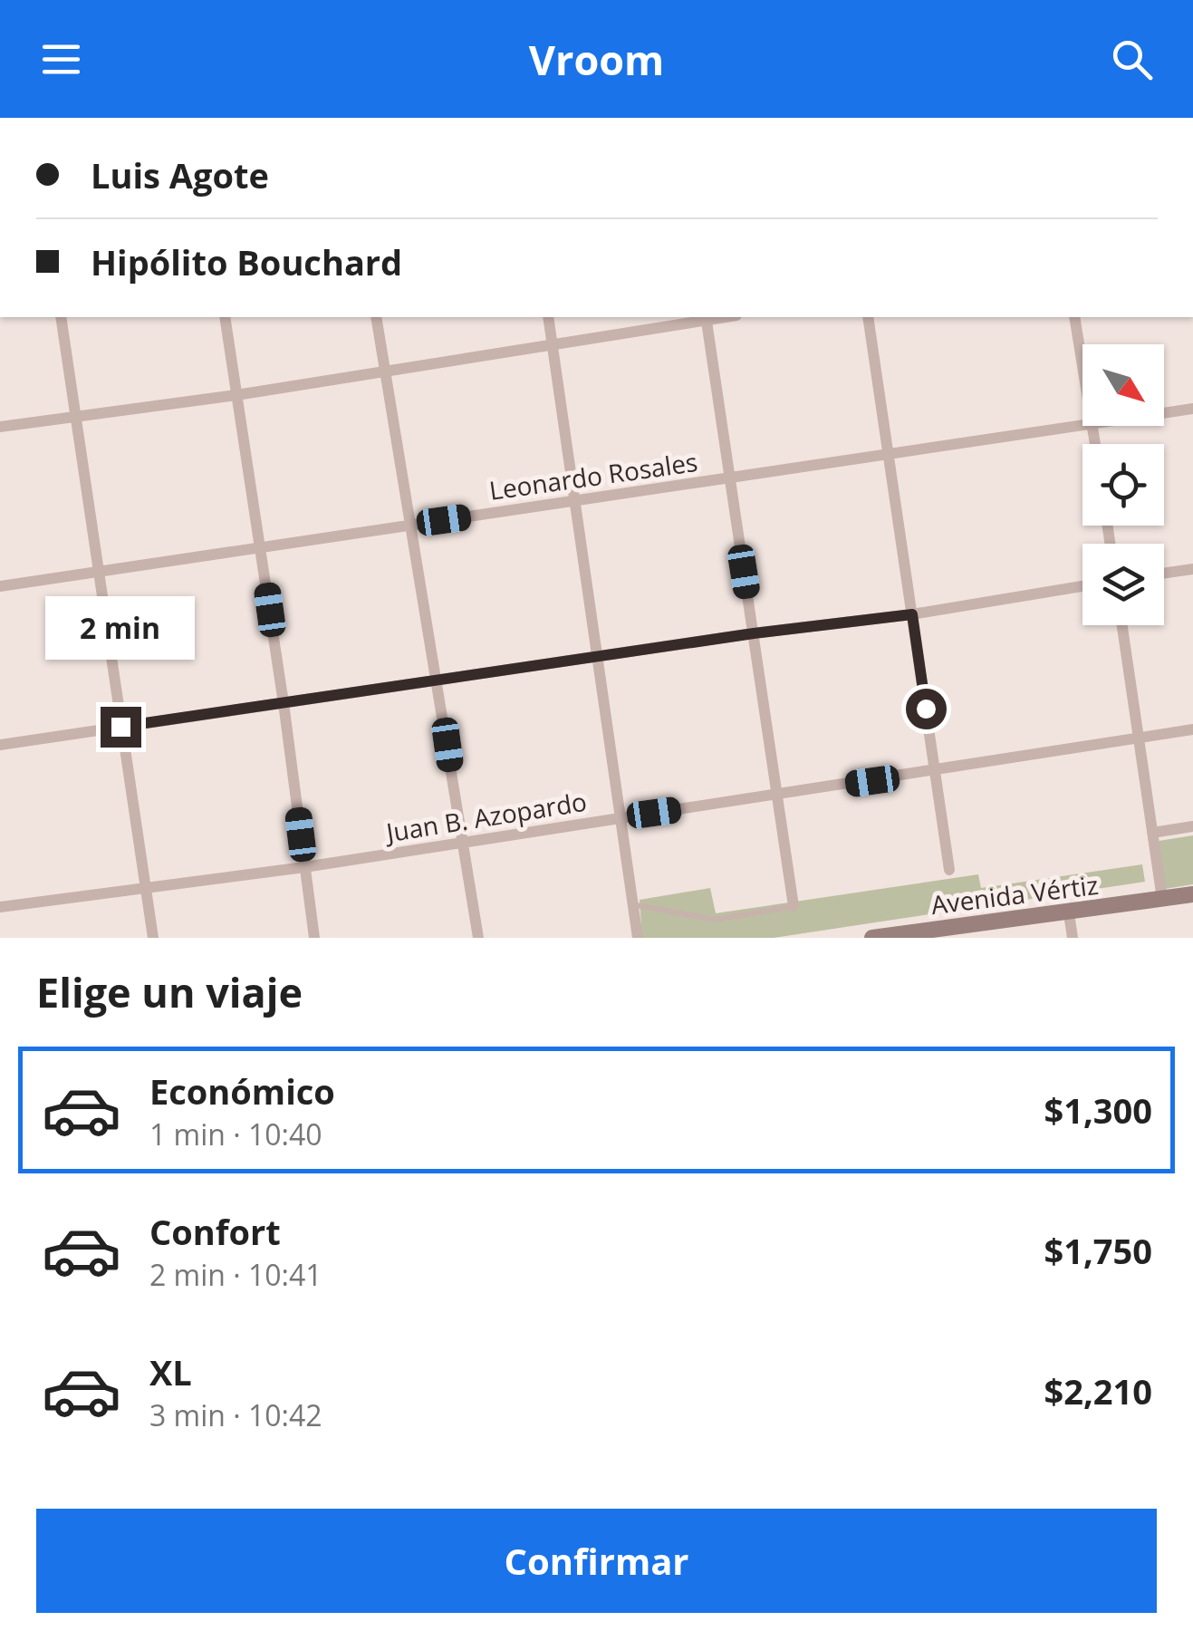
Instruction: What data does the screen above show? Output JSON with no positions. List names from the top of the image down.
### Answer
{
  "streets": {
    "street": ["Leonardo Rosales", "Juan B. Azopardo", "Avenida Vértiz"]
  },
  "north": "bottom right",
  "page": {
    "header": "Vroom",
    "banner": ["Luis Agote", "Hipólito Bouchard"],
    "bubble": "2 min",
    "heading": "Elige un viaje",
    "list": [
      {
        "name": "Económico",
        "note": "1 min · 10:40",
        "value": "$1,300"
      },
      {
        "name": "Confort",
        "note": "2 min · 10:41",
        "value": "$1,750"
      },
      {
        "name": "XL",
        "note": "3 min · 10:42",
        "value": "$2,210"
      }
    ],
    "buttons": "Confirmar"
  }
}
